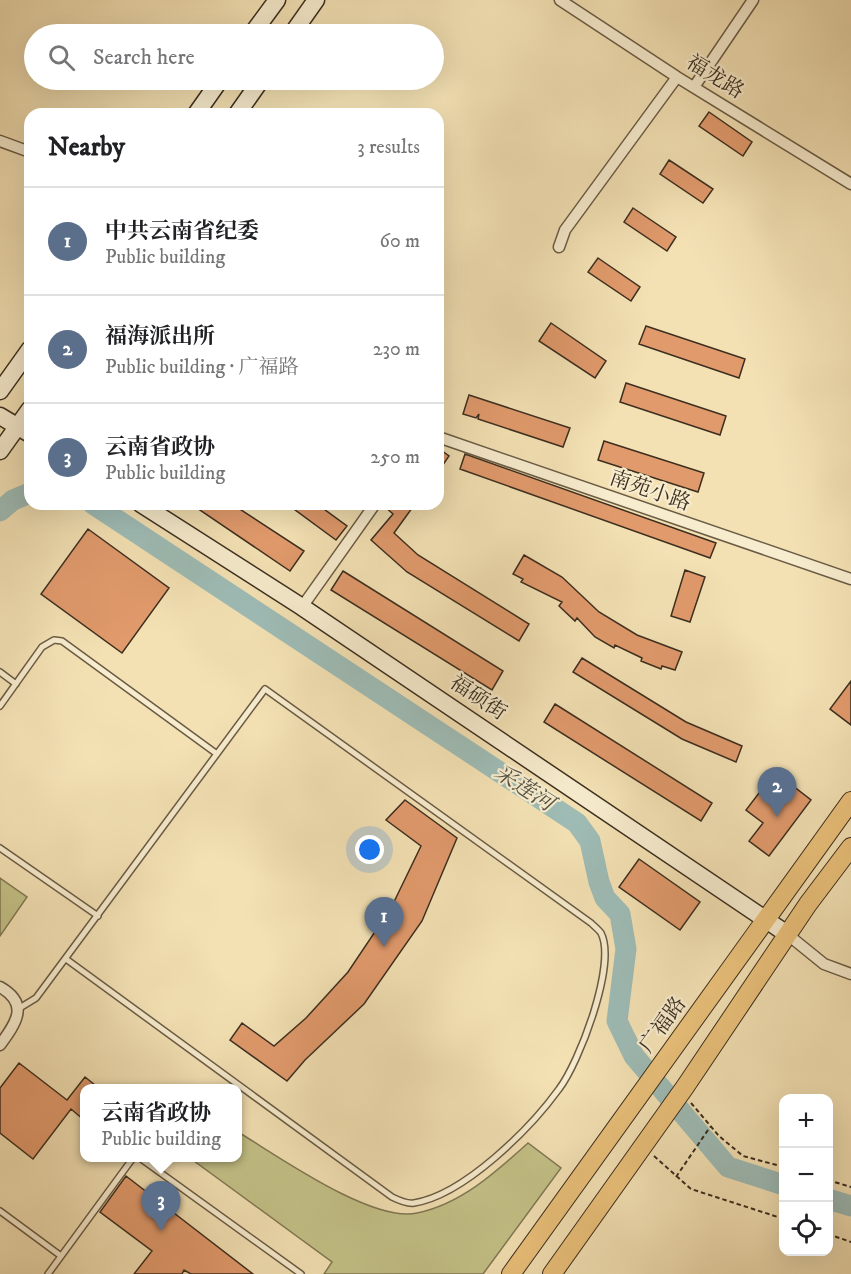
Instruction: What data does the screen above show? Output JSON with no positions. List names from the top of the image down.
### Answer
{
  "streets": {
    "main road": ["广福路"],
    "street": ["福龙路", "南苑小路", "福硕街"]
  },
  "crossings": [
    ["福硕街", "广福路"]
  ],
  "water": ["采莲河"],
  "page": {
    "search": "Search here",
    "heading": ["Nearby", "3 results"],
    "list": [
      {
        "mark": "1",
        "name": "中共云南省纪委",
        "note": "Public building",
        "value": "60 m"
      },
      {
        "mark": "2",
        "name": "福海派出所",
        "note": "Public building · 广福路",
        "value": "230 m"
      },
      {
        "mark": "3",
        "name": "云南省政协",
        "note": "Public building",
        "value": "250 m"
      }
    ],
    "pins": ["2", "1", "3"],
    "popup": ["云南省政协", "Public building"],
    "map_buttons": ["+", "−"]
  }
}
